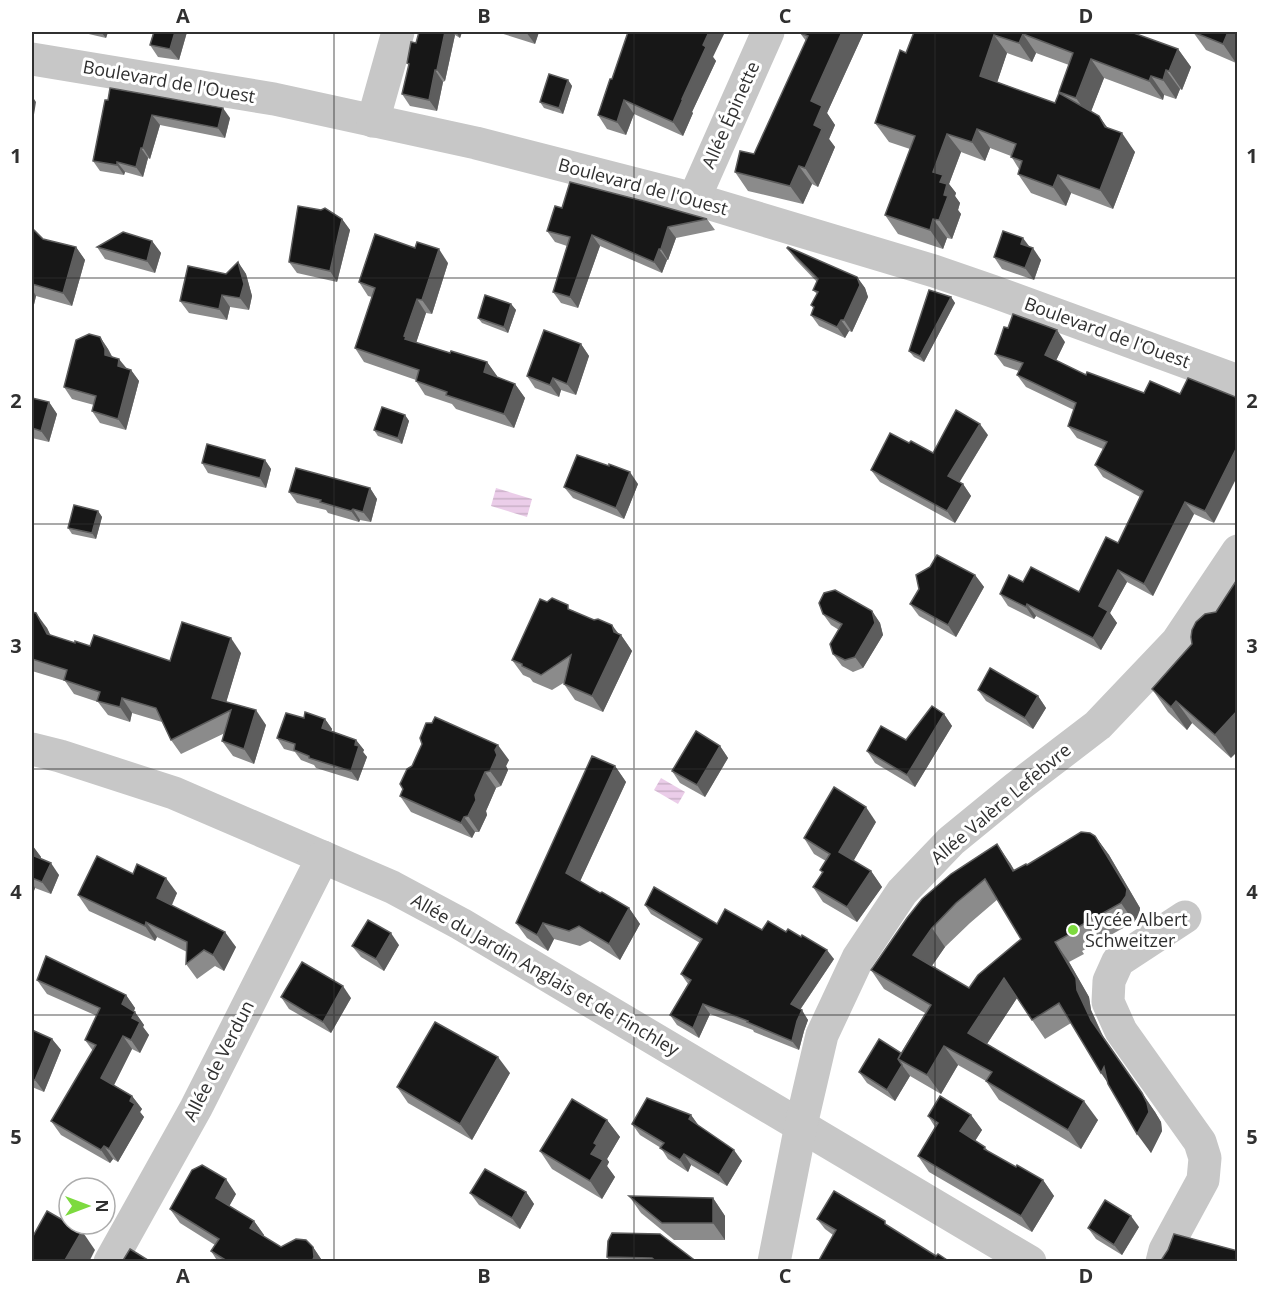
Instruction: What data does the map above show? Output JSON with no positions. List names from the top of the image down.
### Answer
{
  "streets": {
    "street": [
      "Boulevard de l'Ouest",
      "Allée Épinette",
      "Allée Valère Lefebvre",
      "Allée du Jardin Anglais et de Finchley",
      "Allée de Verdun"
    ]
  },
  "crossings": [
    ["Boulevard de l'Ouest", "Allée Épinette"],
    ["Allée Valère Lefebvre", "Allée du Jardin Anglais et de Finchley"],
    ["Allée du Jardin Anglais et de Finchley", "Allée de Verdun"]
  ],
  "places": ["Lycée Albert Schweitzer"],
  "north": "right",
  "grid": {
    "columns": [
      "A",
      "B",
      "C",
      "D"
    ],
    "rows": [
      "1",
      "2",
      "3",
      "4",
      "5"
    ]
  }
}
